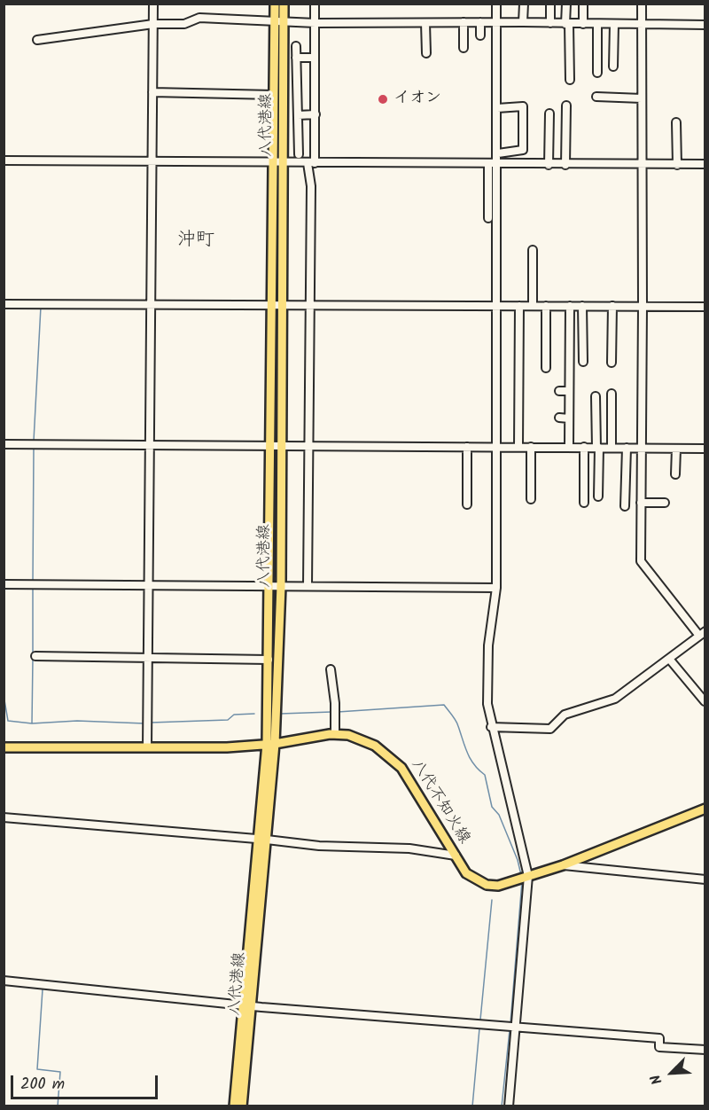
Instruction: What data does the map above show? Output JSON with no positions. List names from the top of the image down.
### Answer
{
  "streets": {
    "main road": ["八代港線", "八代不知火線"]
  },
  "crossings": [
    ["八代港線", "八代不知火線"]
  ],
  "districts": ["沖町"],
  "places": ["イオン"],
  "scale_bar": "200 m",
  "north": "bottom left"
}
